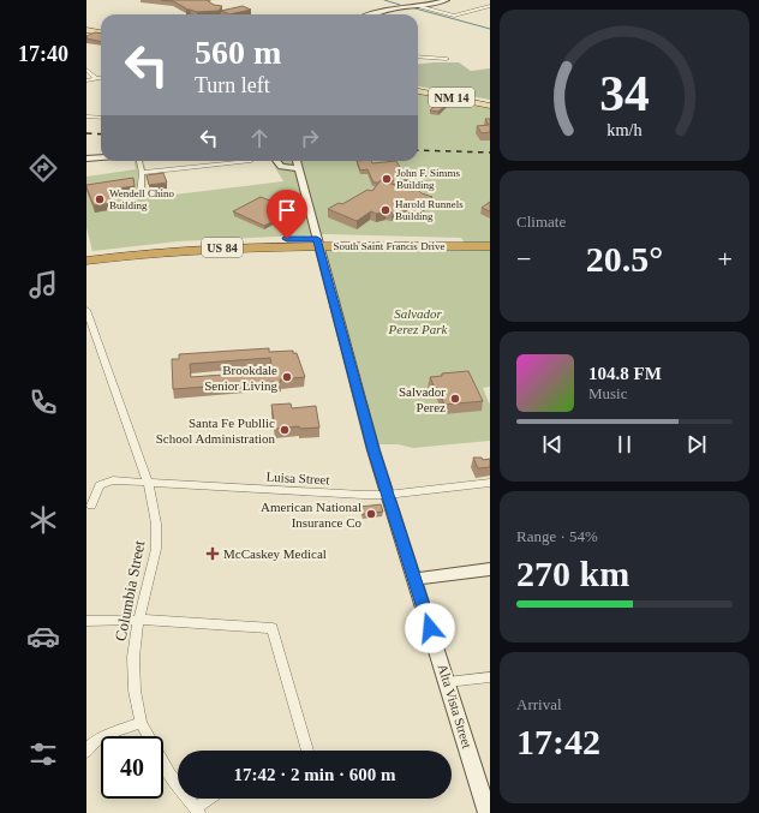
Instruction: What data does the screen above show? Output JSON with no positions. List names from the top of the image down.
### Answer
{
  "streets": {
    "highway": ["South Saint Francis Drive", "US 84"],
    "main road": ["NM 14"],
    "street": ["Luisa Street", "Columbia Street", "Alta Vista Street"]
  },
  "crossings": [
    ["South Saint Francis Drive", "Alta Vista Street"],
    ["Luisa Street", "Columbia Street"],
    ["Luisa Street", "Alta Vista Street"]
  ],
  "parks": ["Salvador Perez Park"],
  "places": {
    "other": [
      "John F. Simms Building",
      "Wendell Chino Building",
      "Harold Runnels Building",
      "Brookdale Senior Living",
      "Salvador Perez",
      "Santa Fe Publlic School Administration",
      "American National Insurance Co"
    ],
    "health": ["McCaskey Medical"]
  },
  "page": {
    "tabs": "17:40",
    "turn": ["560 m", "Turn left"],
    "tile": [
      "Climate",
      ["Range · 54%", "270 km"],
      ["Arrival", "17:42"]
    ],
    "heat": ["−", "20.5°", "+"],
    "song": ["104.8 FM", "Music"],
    "limit": "40",
    "trip": "17:42 · 2 min · 600 m",
    "gauge": ["34", "km/h"]
  }
}
